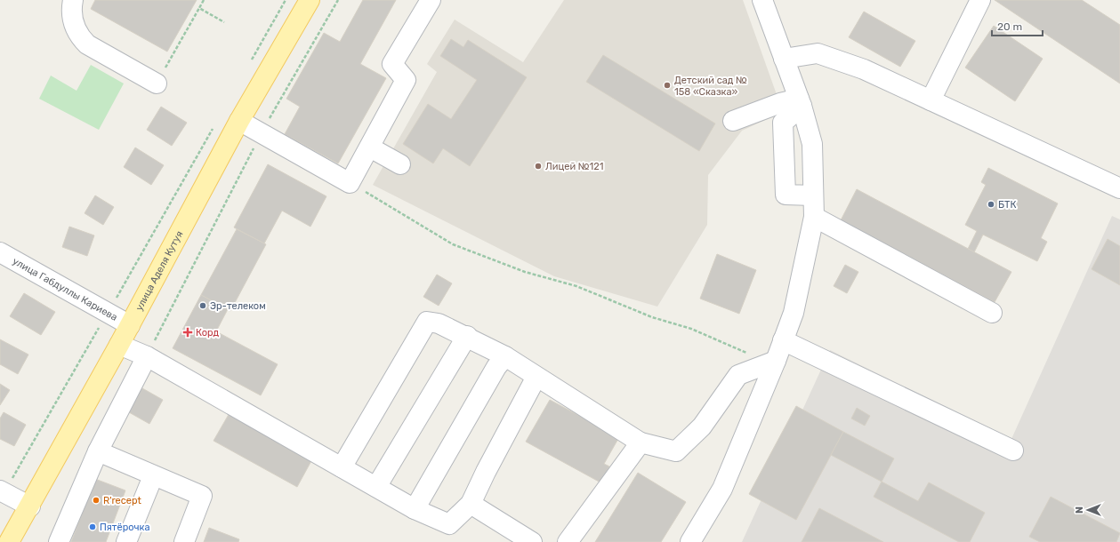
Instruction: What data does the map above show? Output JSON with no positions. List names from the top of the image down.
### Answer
{
  "streets": {
    "main road": ["улица Аделя Кутуя"],
    "street": ["улица Габдуллы Кариева"]
  },
  "crossings": [
    ["улица Аделя Кутуя", "улица Габдуллы Кариева"]
  ],
  "places": {
    "other": [
      "Детский сад № 158 «Сказка»",
      "Лицей №121",
      "БТК",
      "Эр-телеком",
      "R'recept",
      "Пятёрочка"
    ],
    "health": ["Корд"]
  },
  "scale_bar": "20 m",
  "north": "left"
}
